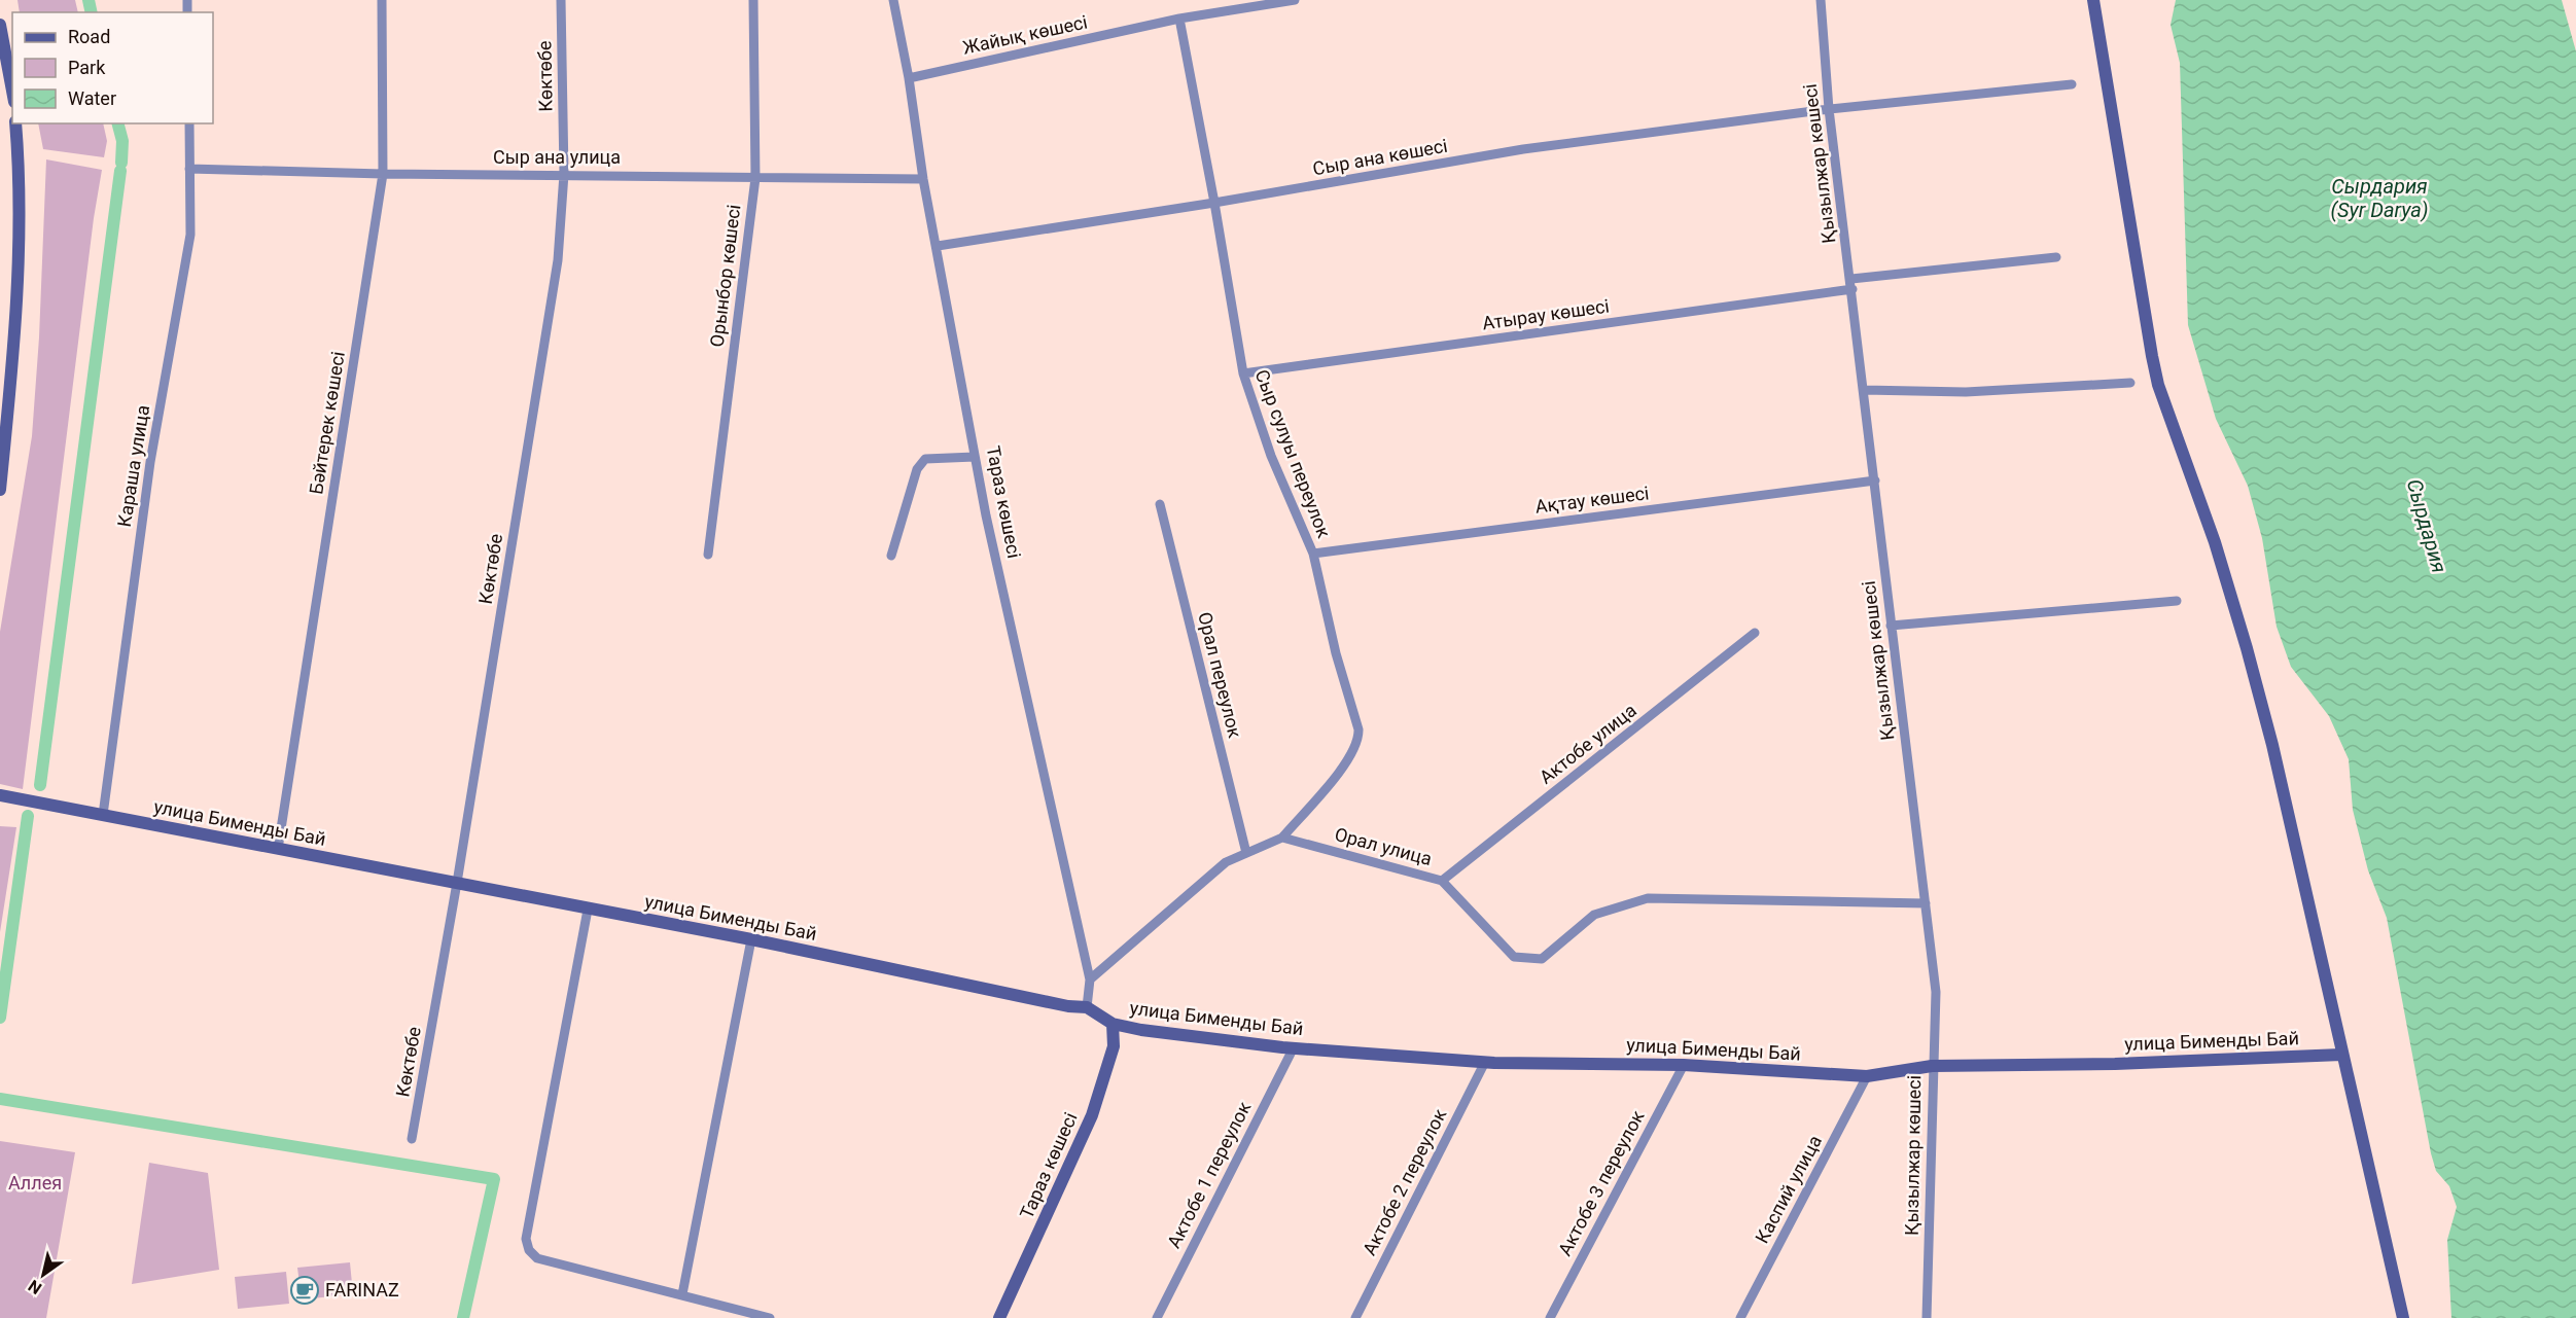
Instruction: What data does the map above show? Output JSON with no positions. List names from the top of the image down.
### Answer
{
  "streets": {
    "street": [
      "Жайық көшесі",
      "Көктөбе",
      "Сыр ана улица",
      "Сыр ана көшесі",
      "Қызылжар көшесі",
      "Орынбор көшесі",
      "Атырау көшесі",
      "Бәйтерек көшесі",
      "Сыр сулуы переулок",
      "Караша улица",
      "Ақтау көшесі",
      "Тараз көшесі",
      "Орал переулок",
      "Актобе улица",
      "улица Бименды Бай",
      "Орал улица",
      "Актобе 1 переулок",
      "Актобе 2 переулок",
      "Актобе 3 переулок",
      "Каспий улица"
    ]
  },
  "crossings": [
    ["Жайық көшесі", "Сыр сулуы переулок"],
    ["Жайық көшесі", "Тараз көшесі"],
    ["Көктөбе", "Сыр ана улица"],
    ["Көктөбе", "улица Бименды Бай"],
    ["Сыр ана улица", "Орынбор көшесі"],
    ["Сыр ана улица", "Бәйтерек көшесі"],
    ["Сыр ана улица", "Караша улица"],
    ["Сыр ана улица", "Тараз көшесі"],
    ["Сыр ана көшесі", "Қызылжар көшесі"],
    ["Сыр ана көшесі", "Сыр сулуы переулок"],
    ["Сыр ана көшесі", "Тараз көшесі"],
    ["Қызылжар көшесі", "Атырау көшесі"],
    ["Қызылжар көшесі", "Ақтау көшесі"],
    ["Қызылжар көшесі", "улица Бименды Бай"],
    ["Қызылжар көшесі", "Орал улица"],
    ["Атырау көшесі", "Сыр сулуы переулок"],
    ["Бәйтерек көшесі", "улица Бименды Бай"],
    ["Сыр сулуы переулок", "Ақтау көшесі"],
    ["Сыр сулуы переулок", "Орал улица"],
    ["Караша улица", "улица Бименды Бай"],
    ["Тараз көшесі", "улица Бименды Бай"],
    ["Актобе улица", "Орал улица"],
    ["улица Бименды Бай", "Актобе 1 переулок"],
    ["улица Бименды Бай", "Актобе 2 переулок"],
    ["улица Бименды Бай", "Актобе 3 переулок"],
    ["улица Бименды Бай", "Каспий улица"]
  ],
  "water": ["Сырдария (Syr Darya)", "Сырдария"],
  "parks": ["Аллея"],
  "places": {
    "cafe": ["FARINAZ"]
  },
  "legend": ["Road", "Park", "Water"],
  "north": "bottom left"
}
